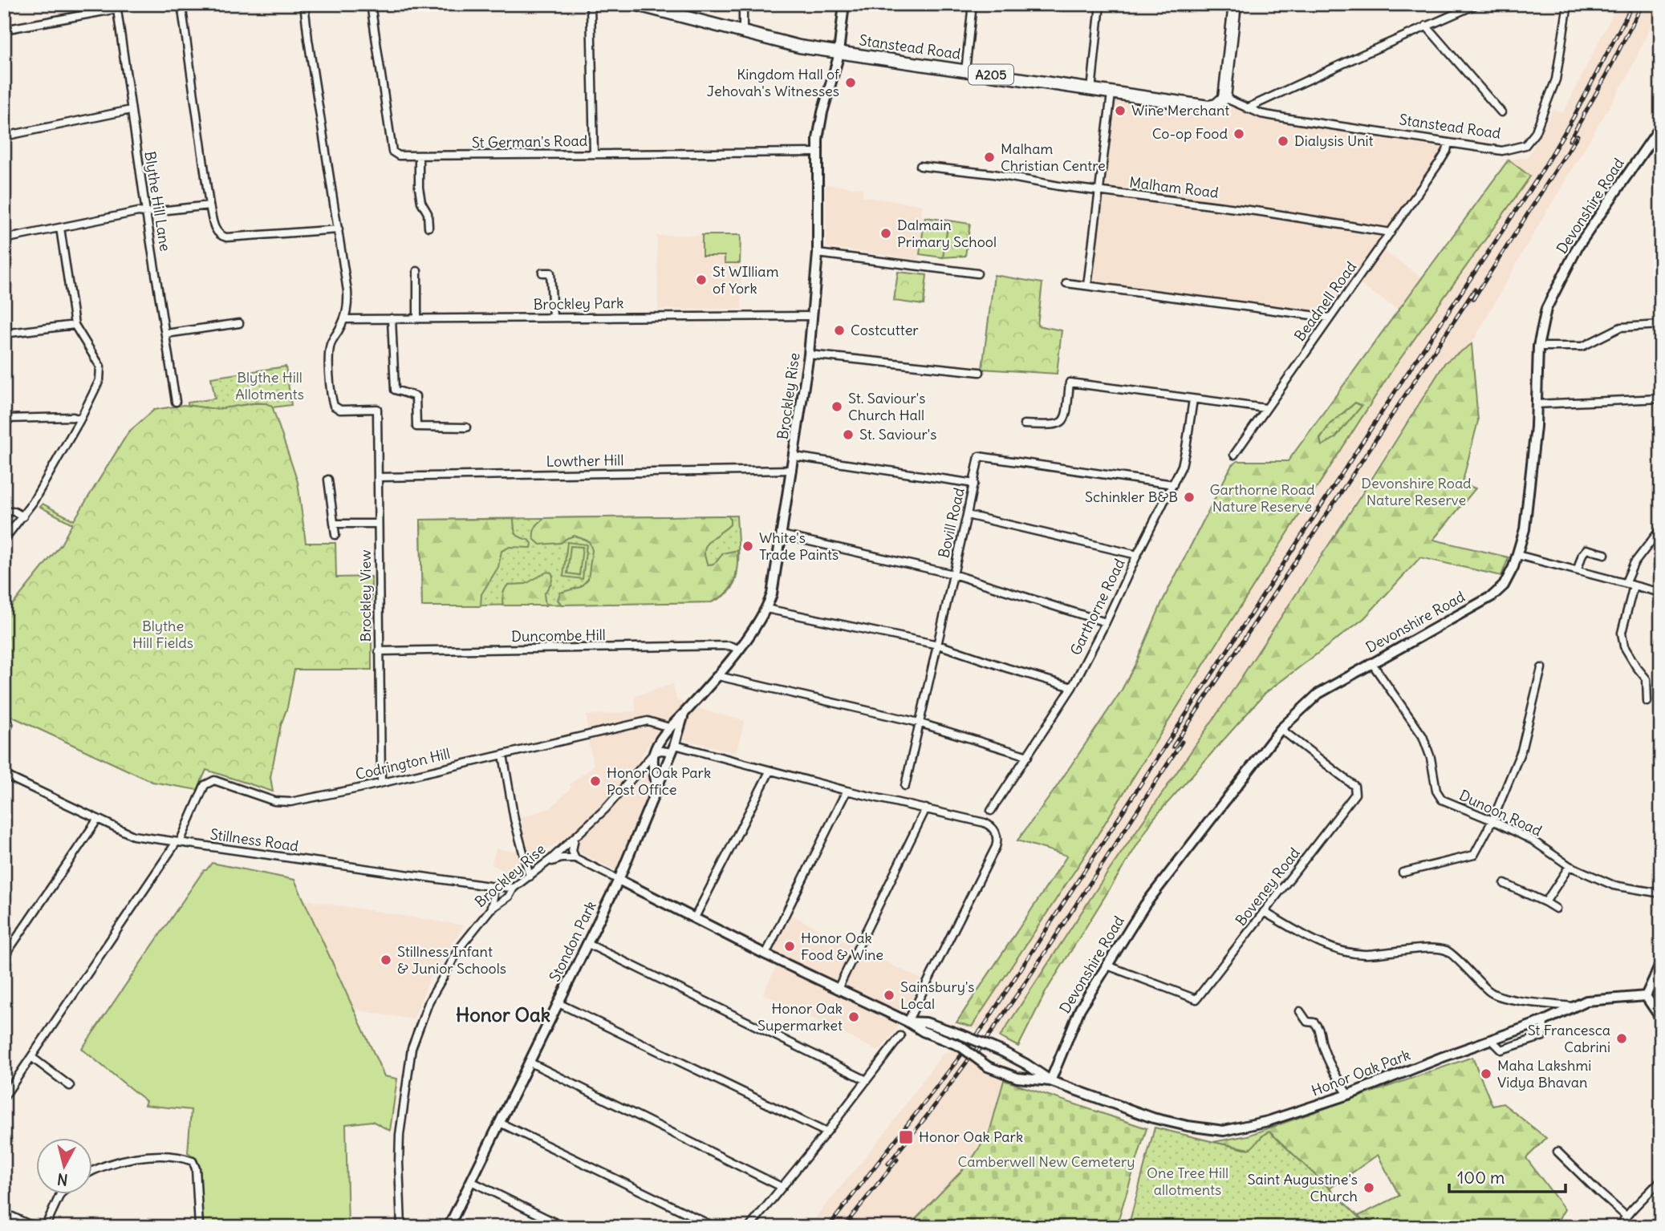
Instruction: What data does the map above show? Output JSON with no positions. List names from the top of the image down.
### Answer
{
  "streets": {
    "highway": ["Stanstead Road", "A205"],
    "main road": [
      "Devonshire Road",
      "Brockley Rise",
      "Stondon Park",
      "Honor Oak Park"
    ],
    "street": [
      "St German's Road",
      "Malham Road",
      "Blythe Hill Lane",
      "Beadnell Road",
      "Brockley Park",
      "Lowther Hill",
      "Bovill Road",
      "Brockley View",
      "Garthorne Road",
      "Duncombe Hill",
      "Codrington Hill",
      "Dunoon Road",
      "Stillness Road",
      "Boveney Road"
    ]
  },
  "crossings": [
    ["Stanstead Road", "Beadnell Road"],
    ["Stanstead Road", "Brockley Rise"],
    ["St German's Road", "Brockley Rise"],
    ["Malham Road", "Beadnell Road"],
    ["Devonshire Road", "Dunoon Road"],
    ["Devonshire Road", "Boveney Road"],
    ["Devonshire Road", "Honor Oak Park"],
    ["Brockley Park", "Brockley Rise"],
    ["Brockley Park", "Brockley View"],
    ["Brockley Rise", "Lowther Hill"],
    ["Brockley Rise", "Duncombe Hill"],
    ["Brockley Rise", "Stillness Road"],
    ["Brockley Rise", "Stondon Park"],
    ["Lowther Hill", "Brockley View"],
    ["Bovill Road", "Garthorne Road"],
    ["Brockley View", "Duncombe Hill"],
    ["Brockley View", "Codrington Hill"],
    ["Codrington Hill", "Stillness Road"],
    ["Stondon Park", "Honor Oak Park"]
  ],
  "districts": ["Honor Oak"],
  "parks": [
    "Blythe Hill Allotments",
    "Devonshire Road Nature Reserve",
    "Garthorne Road Nature Reserve",
    "Blythe Hill Fields",
    "Camberwell New Cemetery",
    "One Tree Hill allotments"
  ],
  "places": {
    "other": [
      "Kingdom Hall of Jehovah's Witnesses",
      "Wine Merchant",
      "Co-op Food",
      "Dialysis Unit",
      "Malham Christian Centre",
      "Dalmain Primary School",
      "St WIlliam of York",
      "Costcutter",
      "St. Saviour's Church Hall",
      "St. Saviour's",
      "Schinkler B&B",
      "White's Trade Paints",
      "Honor Oak Park Post Office",
      "Honor Oak Food & Wine",
      "Stillness Infant & Junior Schools",
      "Sainsbury's Local",
      "Honor Oak Supermarket",
      "St Francesca Cabrini",
      "Maha Lakshmi Vidya Bhavan",
      "Saint Augustine's Church"
    ],
    "transit": ["Honor Oak Park"]
  },
  "scale_bar": "100 m",
  "north": "bottom"
}
